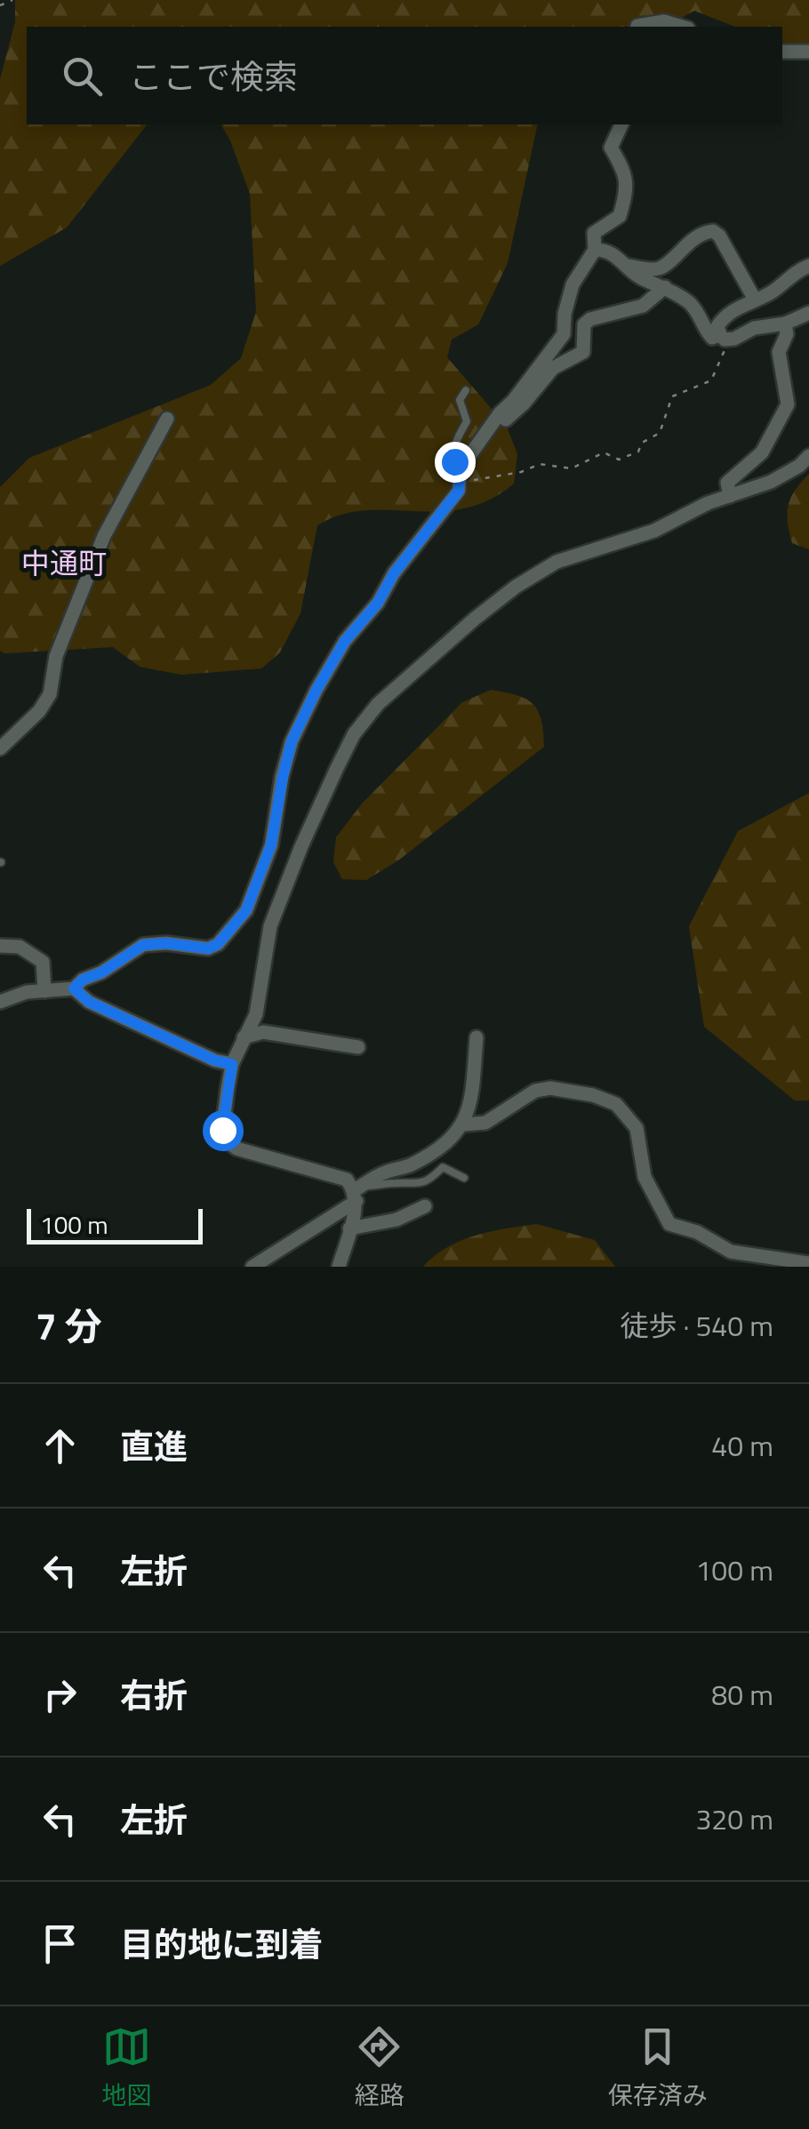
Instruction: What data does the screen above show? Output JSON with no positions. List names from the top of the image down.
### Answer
{
  "districts": ["中通町"],
  "scale_bar": "100 m",
  "page": {
    "search": "ここで検索",
    "scale": "100 m",
    "heading": ["7 分", "徒歩 · 540 m"],
    "list": [
      ["直進", "40 m"],
      ["左折", "100 m"],
      ["右折", "80 m"],
      ["左折", "320 m"],
      "目的地に到着"
    ],
    "nav": ["地図", "経路", "保存済み"]
  }
}
